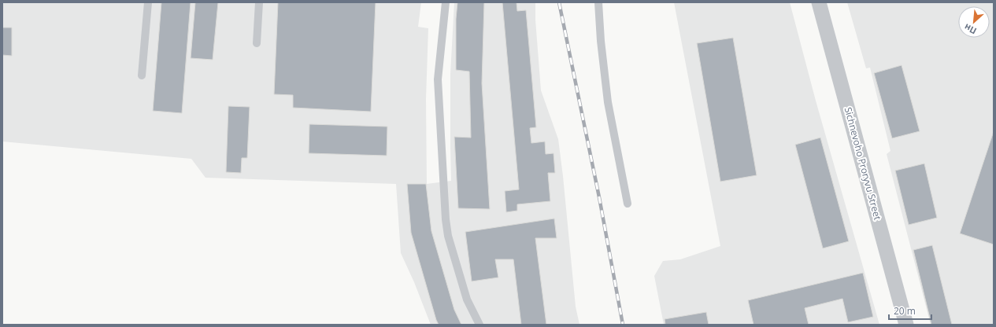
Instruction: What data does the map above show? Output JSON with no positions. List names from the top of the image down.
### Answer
{
  "streets": {
    "street": ["Sichnevoho Proryvu Street"]
  },
  "scale_bar": "20 m",
  "north": "bottom left"
}
